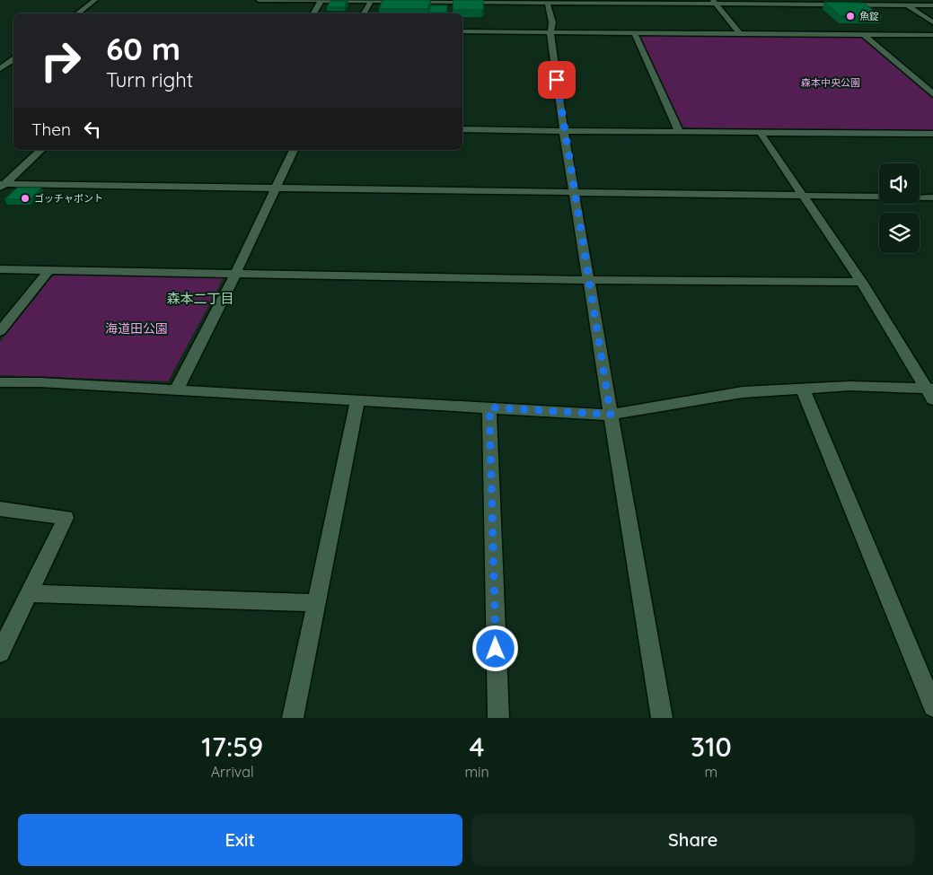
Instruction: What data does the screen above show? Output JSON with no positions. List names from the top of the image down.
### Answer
{
  "districts": ["森本二丁目"],
  "parks": ["森本中央公園", "海道田公園"],
  "places": ["魚錠", "ゴッチャポント"],
  "page": {
    "turn": ["60 m", "Turn right"],
    "then": "Then",
    "eta": [
      "17:59",
      "Arrival",
      "4",
      "min",
      "310",
      "m"
    ],
    "buttons": ["Exit", "Share"]
  }
}
